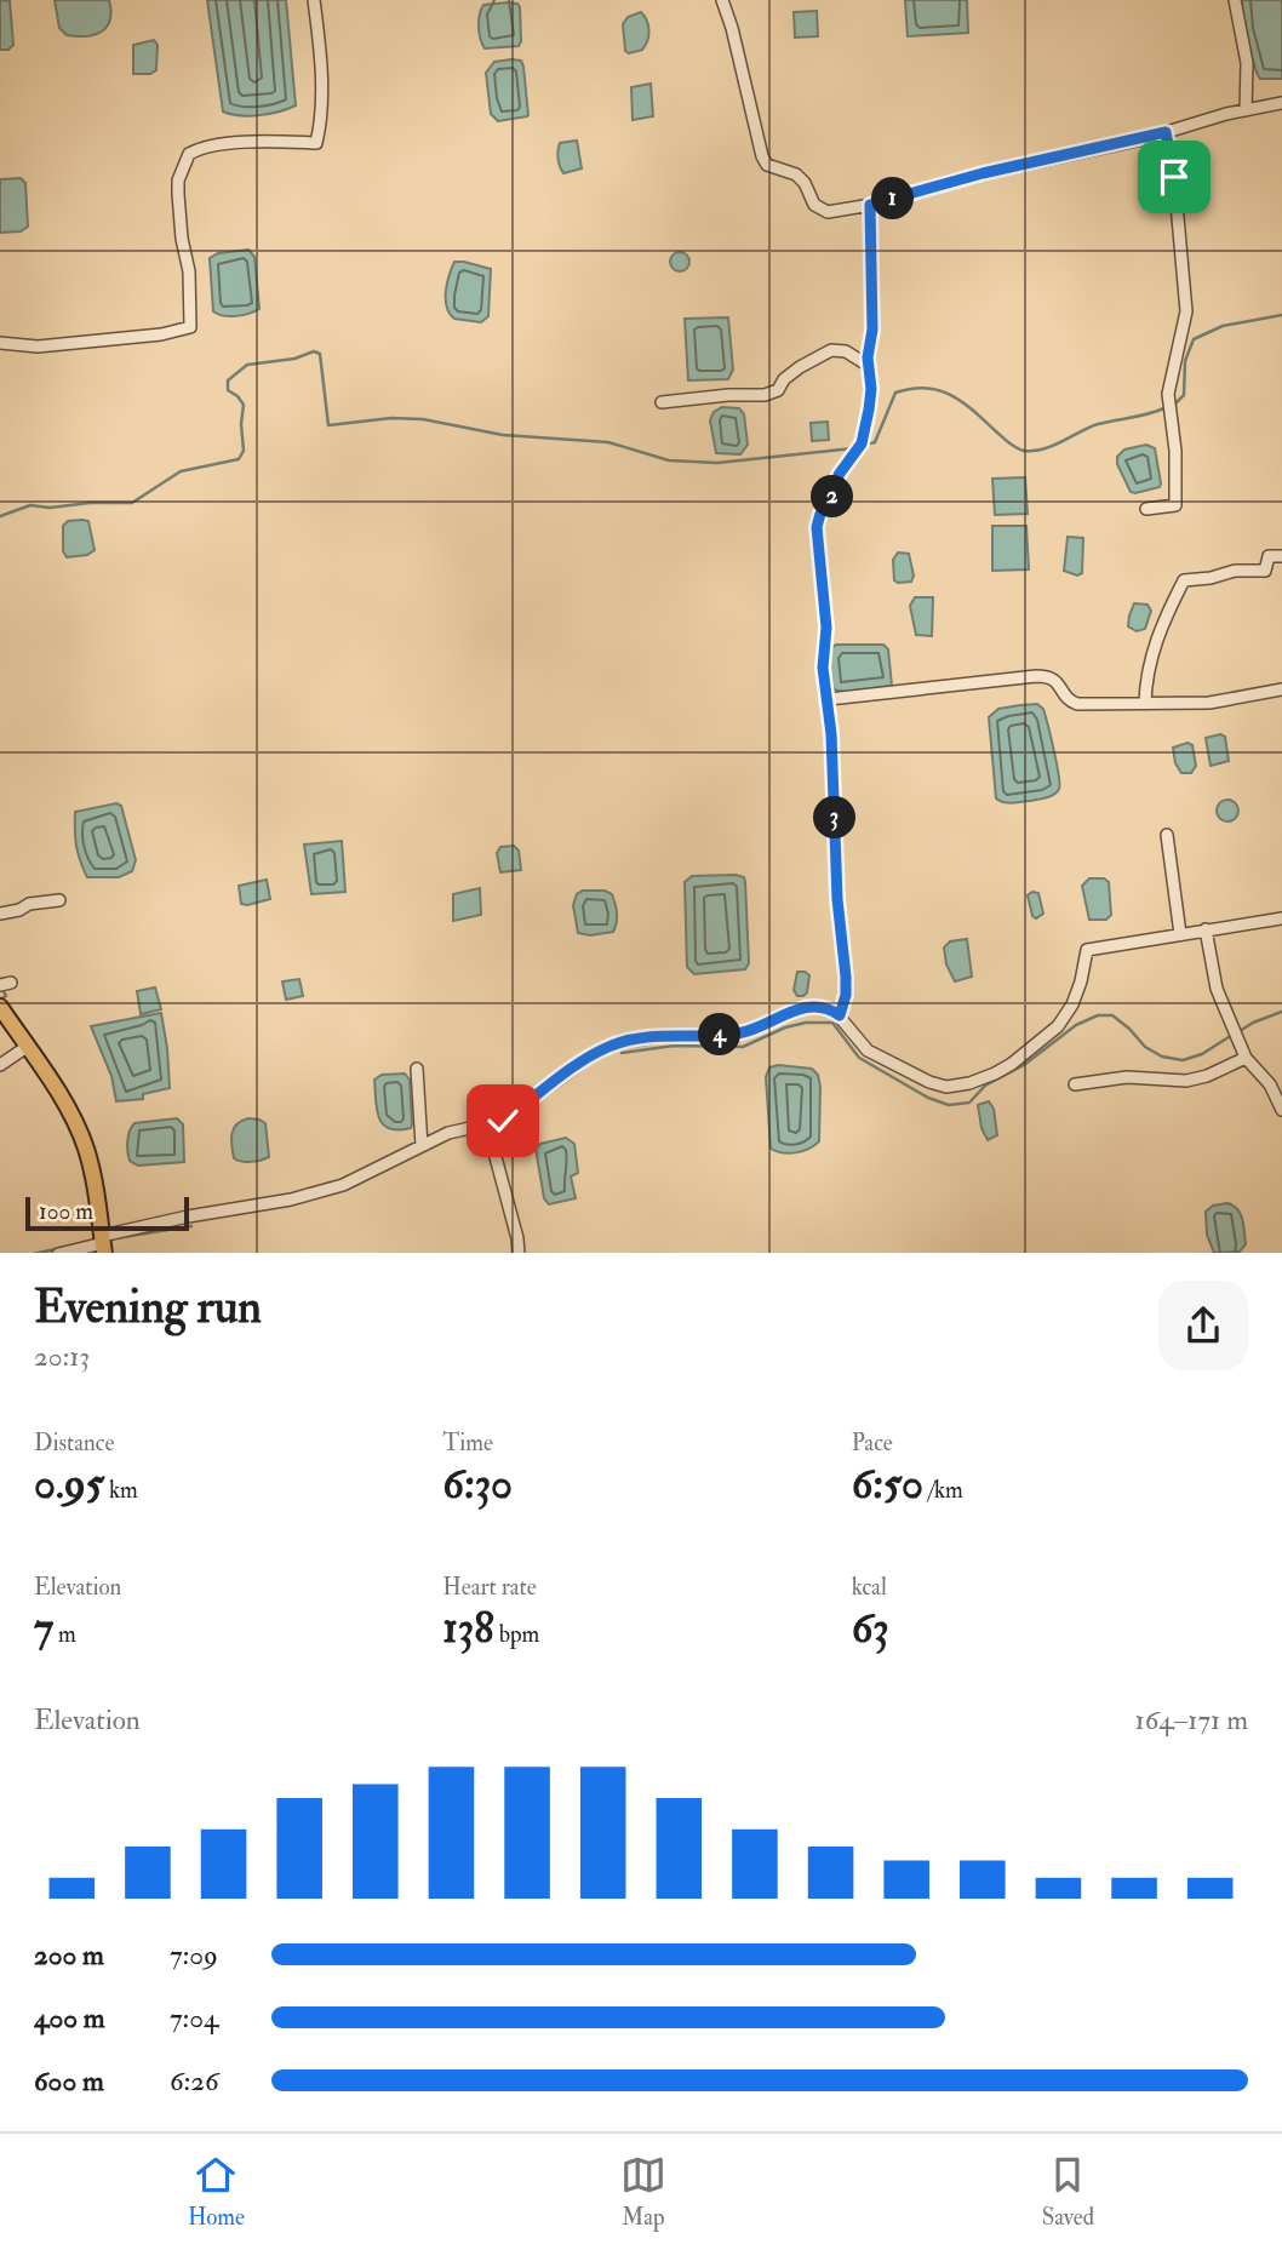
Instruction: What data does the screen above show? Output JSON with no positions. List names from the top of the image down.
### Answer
{
  "scale_bar": "100 m",
  "page": {
    "pins": [
      "1",
      "2",
      "3",
      "4"
    ],
    "scale": "100 m",
    "heading": ["Evening run", "20:13"],
    "stats": [
      ["Distance", "0.95 km"],
      ["Time", "6:30"],
      ["Pace", "6:50 /km"],
      ["Elevation", "7 m"],
      ["Heart rate", "138 bpm"],
      ["kcal", "63"]
    ],
    "chart": ["Elevation", "164–171 m"],
    "list": [
      {
        "name": "200 m",
        "note": "7:09"
      },
      {
        "name": "400 m",
        "note": "7:04"
      },
      {
        "name": "600 m",
        "note": "6:26"
      }
    ],
    "tabs": ["Home", "Map", "Saved"]
  }
}
